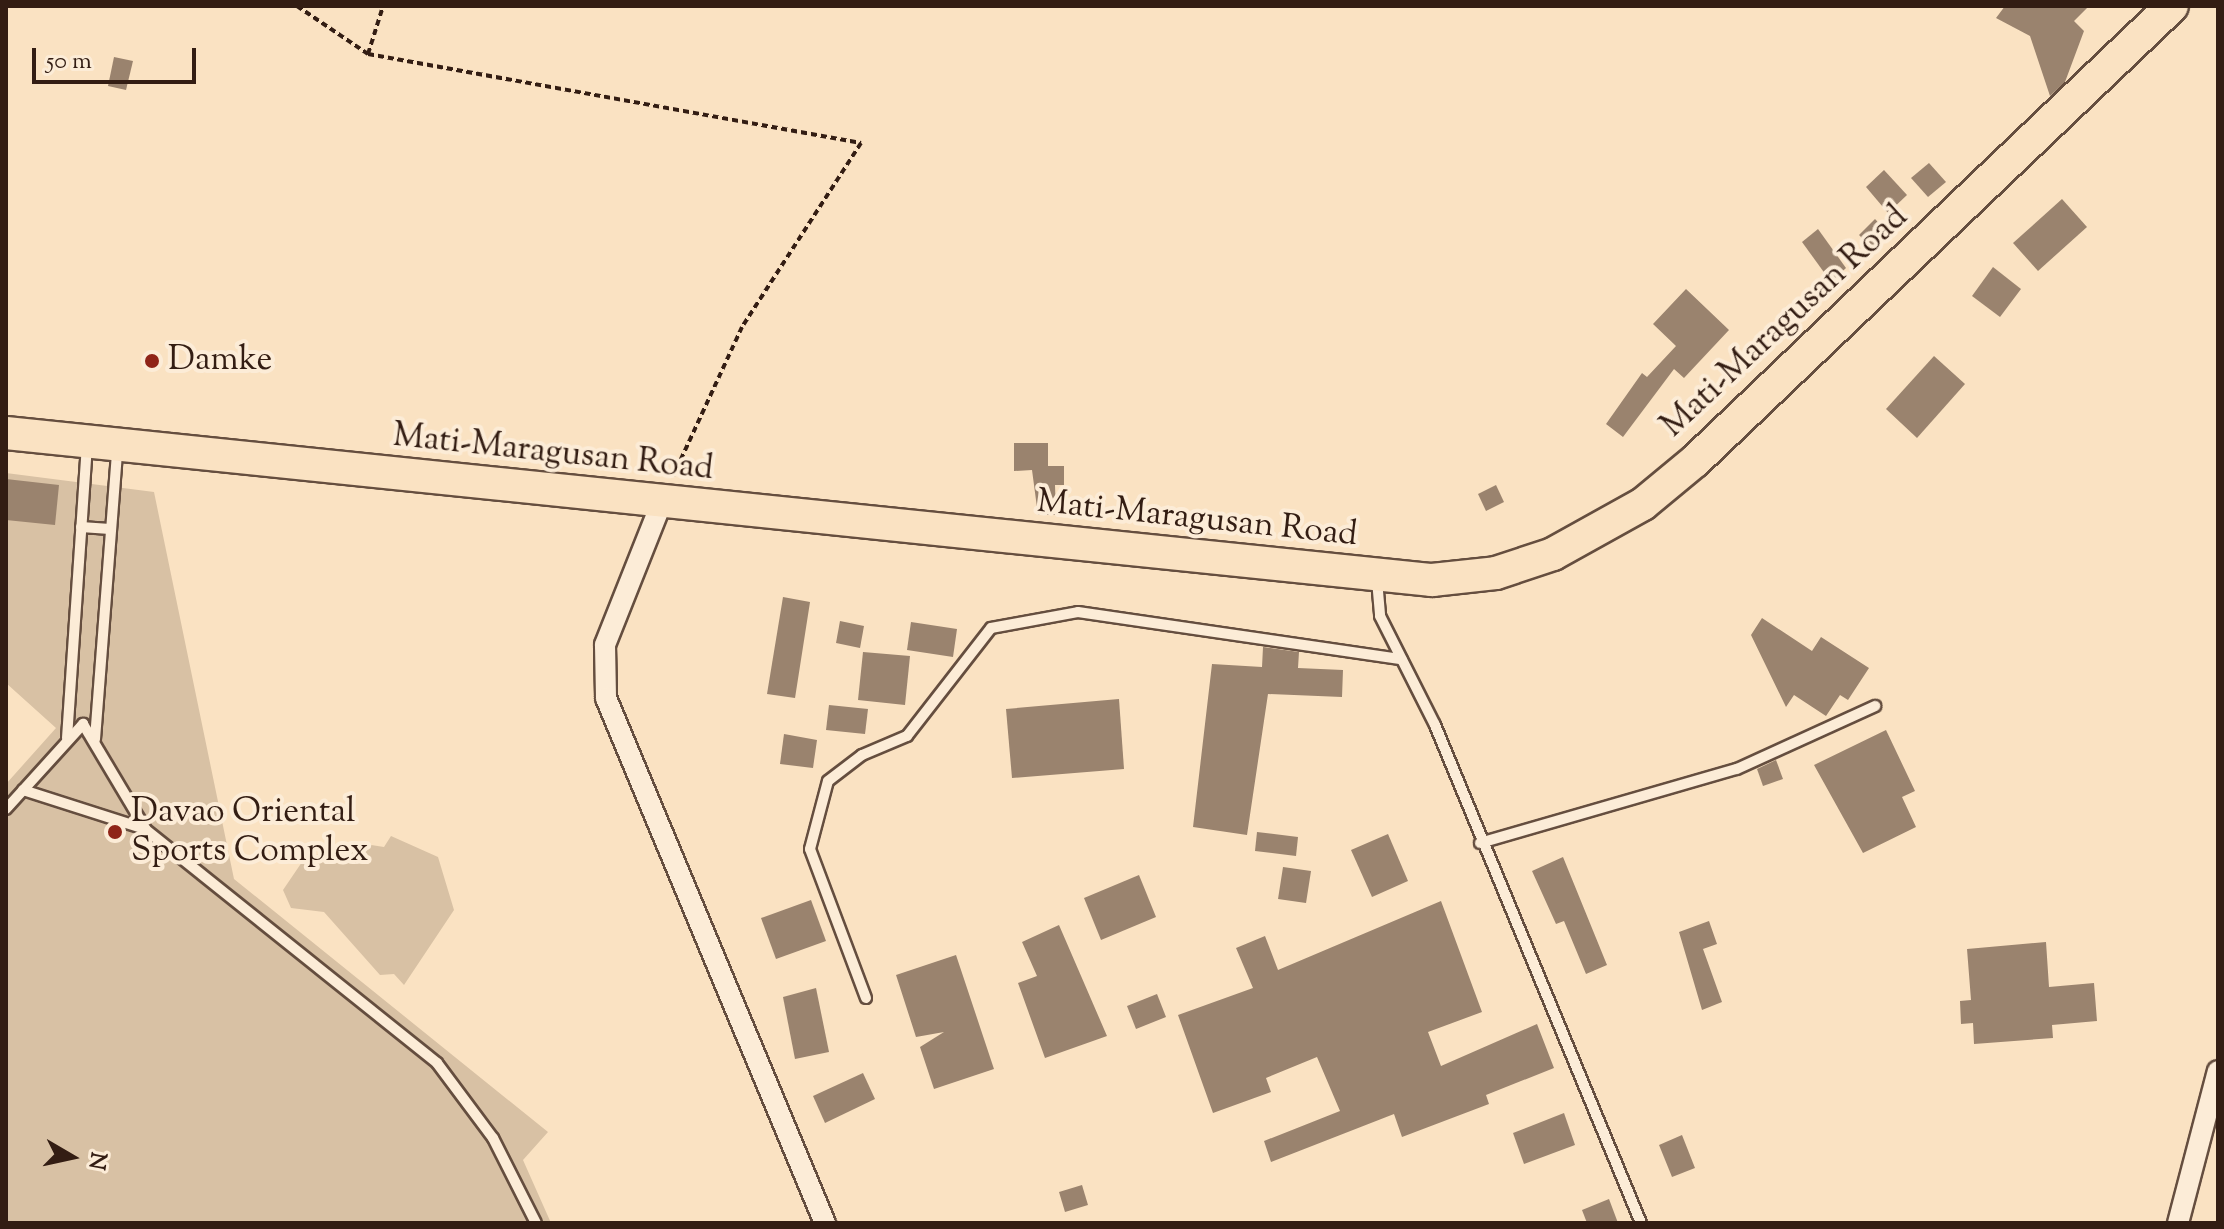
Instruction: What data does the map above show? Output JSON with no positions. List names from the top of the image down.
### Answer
{
  "streets": {
    "main road": ["Mati-Maragusan Road"]
  },
  "places": ["Damke", "Davao Oriental Sports Complex"],
  "scale_bar": "50 m",
  "north": "right"
}
